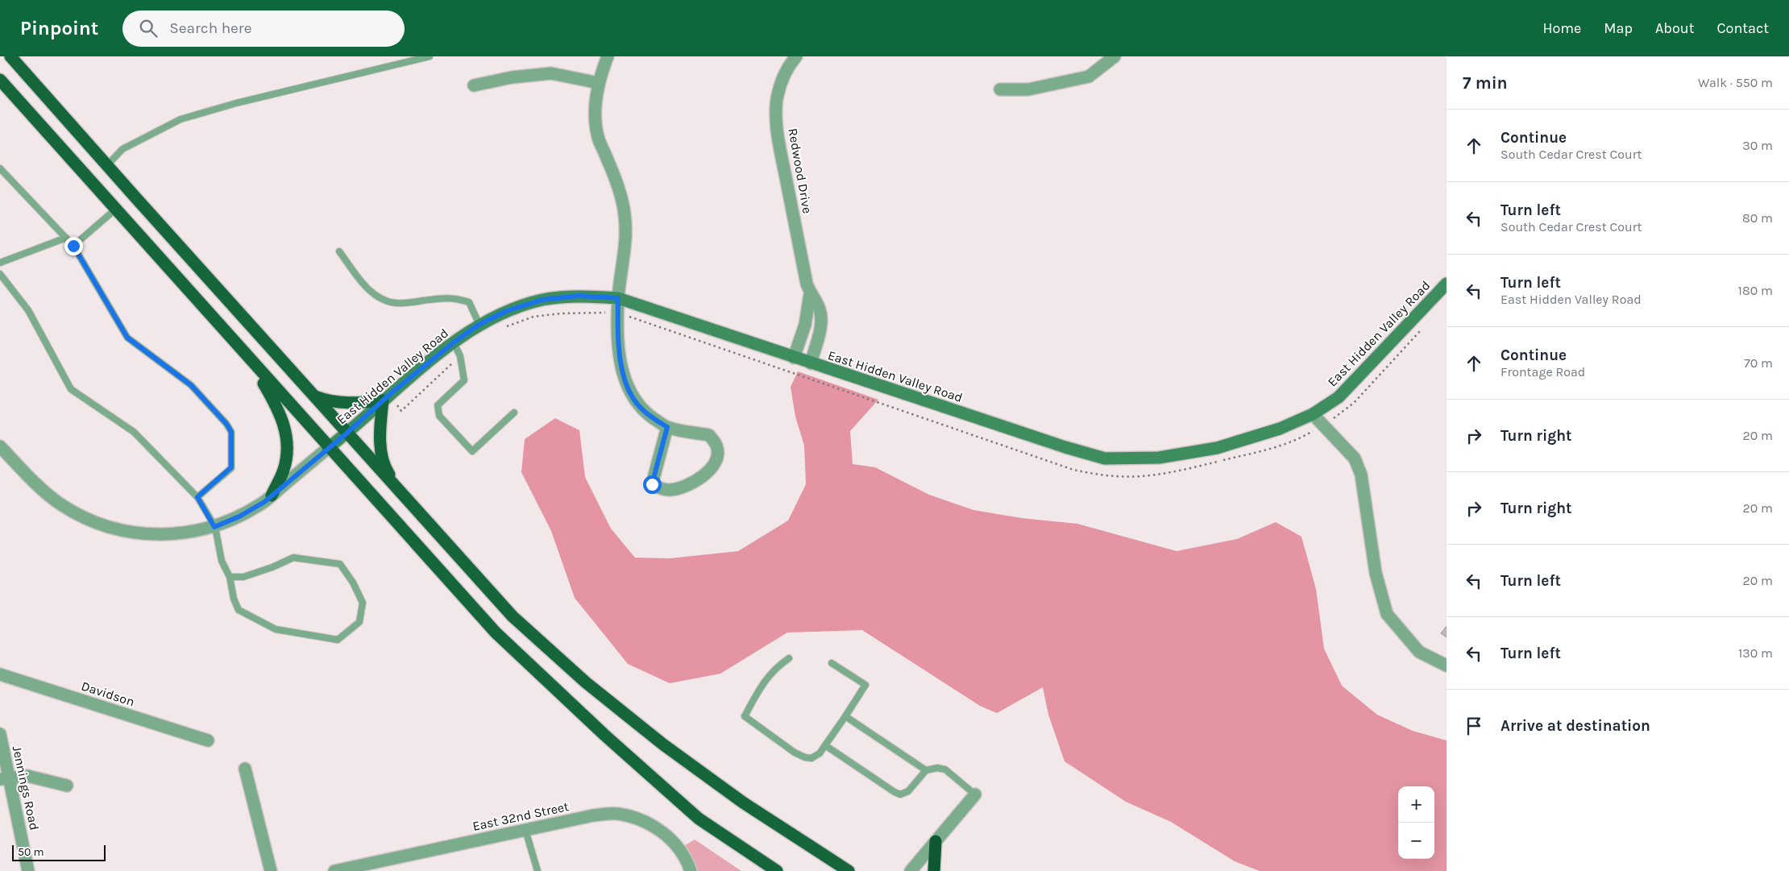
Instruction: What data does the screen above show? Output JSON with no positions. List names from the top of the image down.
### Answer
{
  "streets": {
    "main road": ["East Hidden Valley Road"],
    "street": [
      "Redwood Drive",
      "Davidson",
      "Jennings Road",
      "East 32nd Street"
    ]
  },
  "crossings": [
    ["Redwood Drive", "East Hidden Valley Road"]
  ],
  "scale_bar": "50 m",
  "page": {
    "header": "Pinpoint",
    "search": "Search here",
    "nav": [
      "Home",
      "Map",
      "About",
      "Contact"
    ],
    "heading": ["7 min", "Walk · 550 m"],
    "list": [
      ["Continue", "South Cedar Crest Court", "30 m"],
      ["Turn left", "South Cedar Crest Court", "80 m"],
      ["Turn left", "East Hidden Valley Road", "180 m"],
      ["Continue", "Frontage Road", "70 m"],
      ["Turn right", "20 m"],
      ["Turn right", "20 m"],
      ["Turn left", "20 m"],
      ["Turn left", "130 m"],
      "Arrive at destination"
    ],
    "map_buttons": ["+", "−"],
    "scale": "50 m"
  }
}
